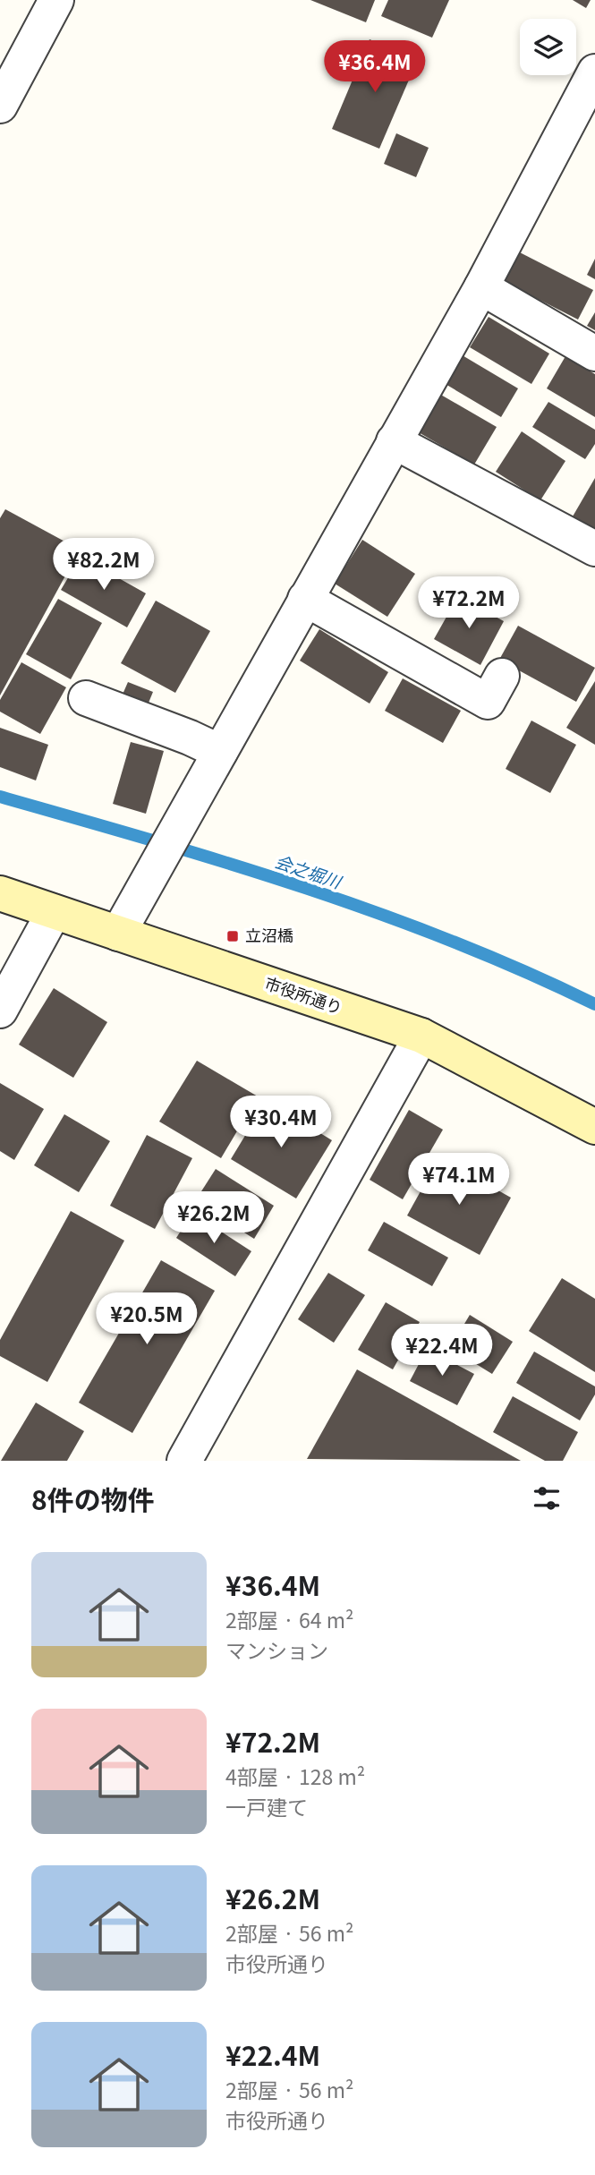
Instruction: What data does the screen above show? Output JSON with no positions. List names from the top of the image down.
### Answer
{
  "streets": {
    "street": ["市役所通り"]
  },
  "water": ["会之堀川"],
  "places": {
    "transit": ["立沼橋"]
  },
  "page": {
    "price": [
      "¥36.4M",
      "¥82.2M",
      "¥72.2M",
      "¥30.4M",
      "¥74.1M",
      "¥26.2M",
      "¥20.5M",
      "¥22.4M"
    ],
    "heading": "8件の物件",
    "list": [
      {
        "name": "¥36.4M",
        "note": "2部屋 · 64 m² · マンション"
      },
      {
        "name": "¥72.2M",
        "note": "4部屋 · 128 m² · 一戸建て"
      },
      {
        "name": "¥26.2M",
        "note": "2部屋 · 56 m² · 市役所通り"
      },
      {
        "name": "¥22.4M",
        "note": "2部屋 · 56 m² · 市役所通り"
      }
    ]
  }
}
